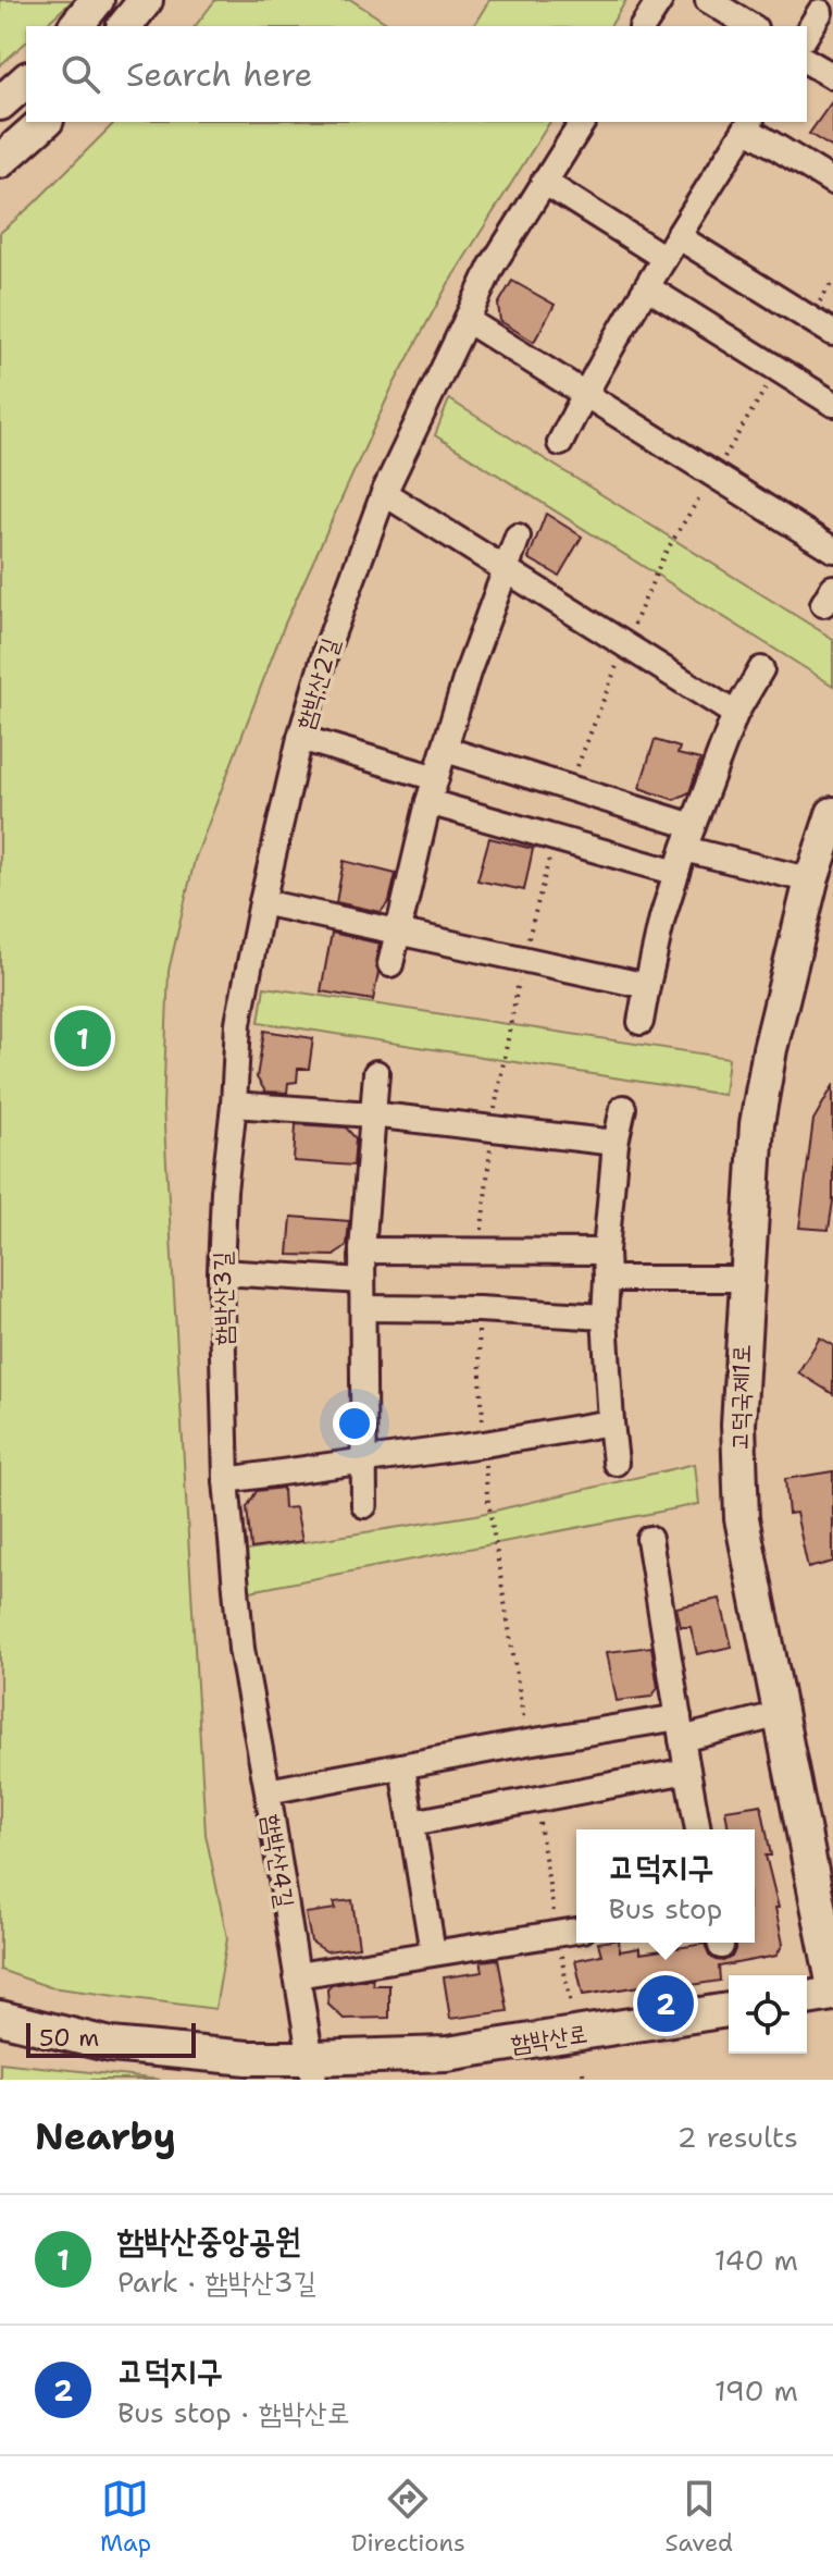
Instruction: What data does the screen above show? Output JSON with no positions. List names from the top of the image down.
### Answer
{
  "streets": {
    "street": [
      "함박산2길",
      "함박산3길",
      "고덕국제1로",
      "함박산4길",
      "함박산로"
    ]
  },
  "crossings": [
    ["함박산2길", "함박산3길"],
    ["함박산3길", "함박산4길"],
    ["고덕국제1로", "함박산4길"],
    ["함박산4길", "함박산로"]
  ],
  "scale_bar": "50 m",
  "page": {
    "search": "Search here",
    "pins": ["1", "2"],
    "popup": ["고덕지구", "Bus stop"],
    "scale": "50 m",
    "heading": ["Nearby", "2 results"],
    "list": [
      {
        "mark": "1",
        "name": "함박산중앙공원",
        "note": "Park · 함박산3길",
        "value": "140 m"
      },
      {
        "mark": "2",
        "name": "고덕지구",
        "note": "Bus stop · 함박산로",
        "value": "190 m"
      }
    ],
    "nav": ["Map", "Directions", "Saved"]
  }
}
